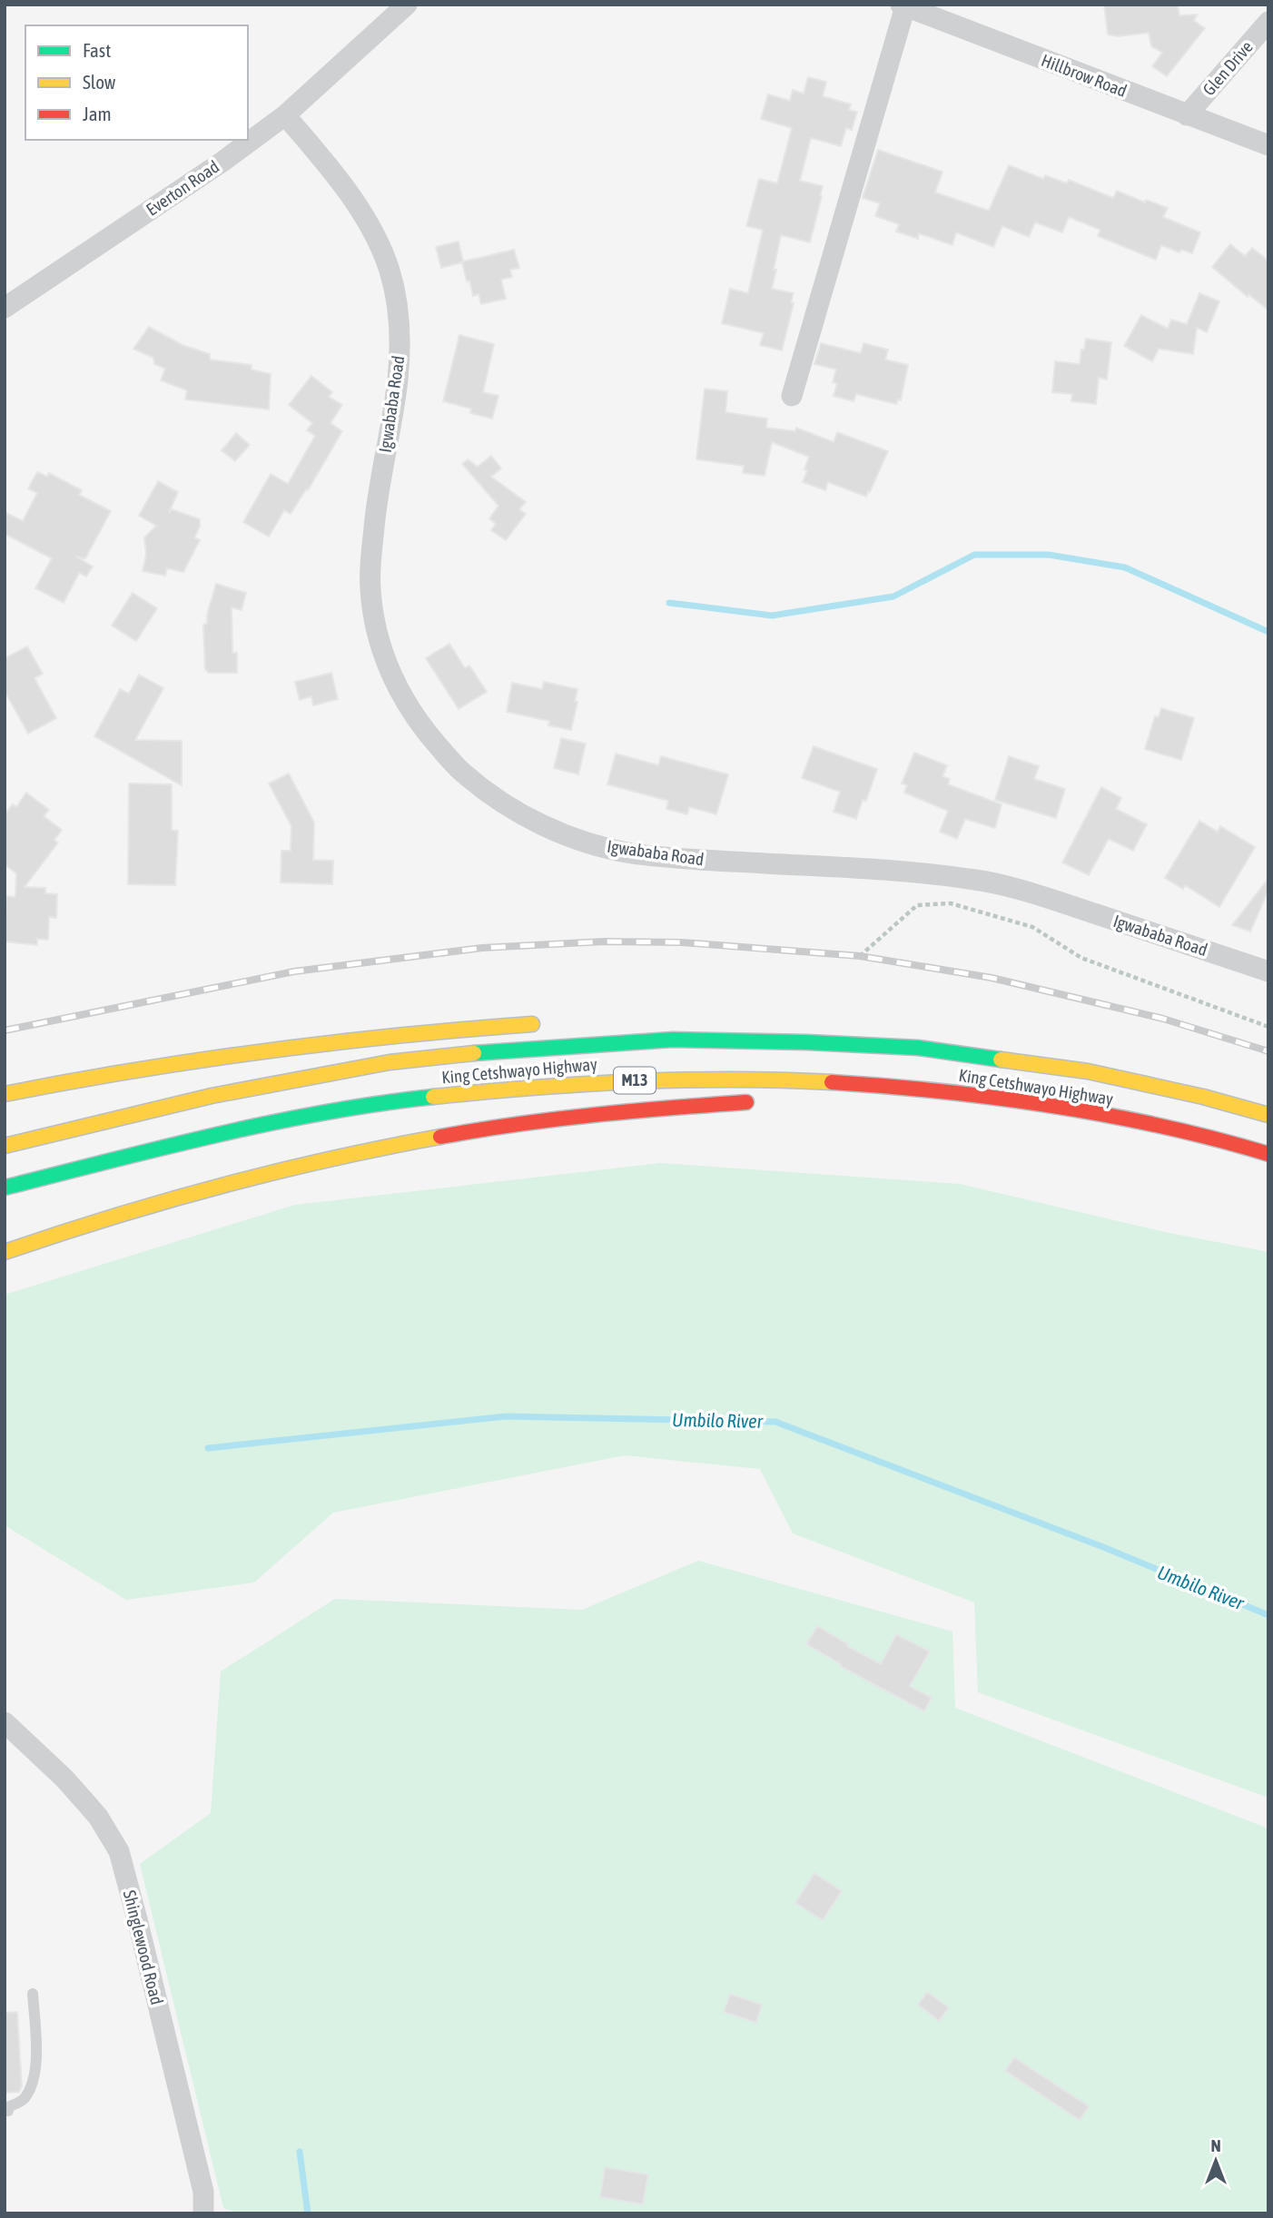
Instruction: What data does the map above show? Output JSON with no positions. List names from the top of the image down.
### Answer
{
  "streets": {
    "highway": ["King Cetshwayo Highway", "M13"],
    "street": [
      "Glen Drive",
      "Hillbrow Road",
      "Everton Road",
      "Igwababa Road",
      "Shinglewood Road"
    ]
  },
  "crossings": [
    ["Glen Drive", "Hillbrow Road"],
    ["Everton Road", "Igwababa Road"]
  ],
  "water": ["Umbilo River"],
  "legend": ["Fast", "Slow", "Jam"],
  "north": "top"
}
